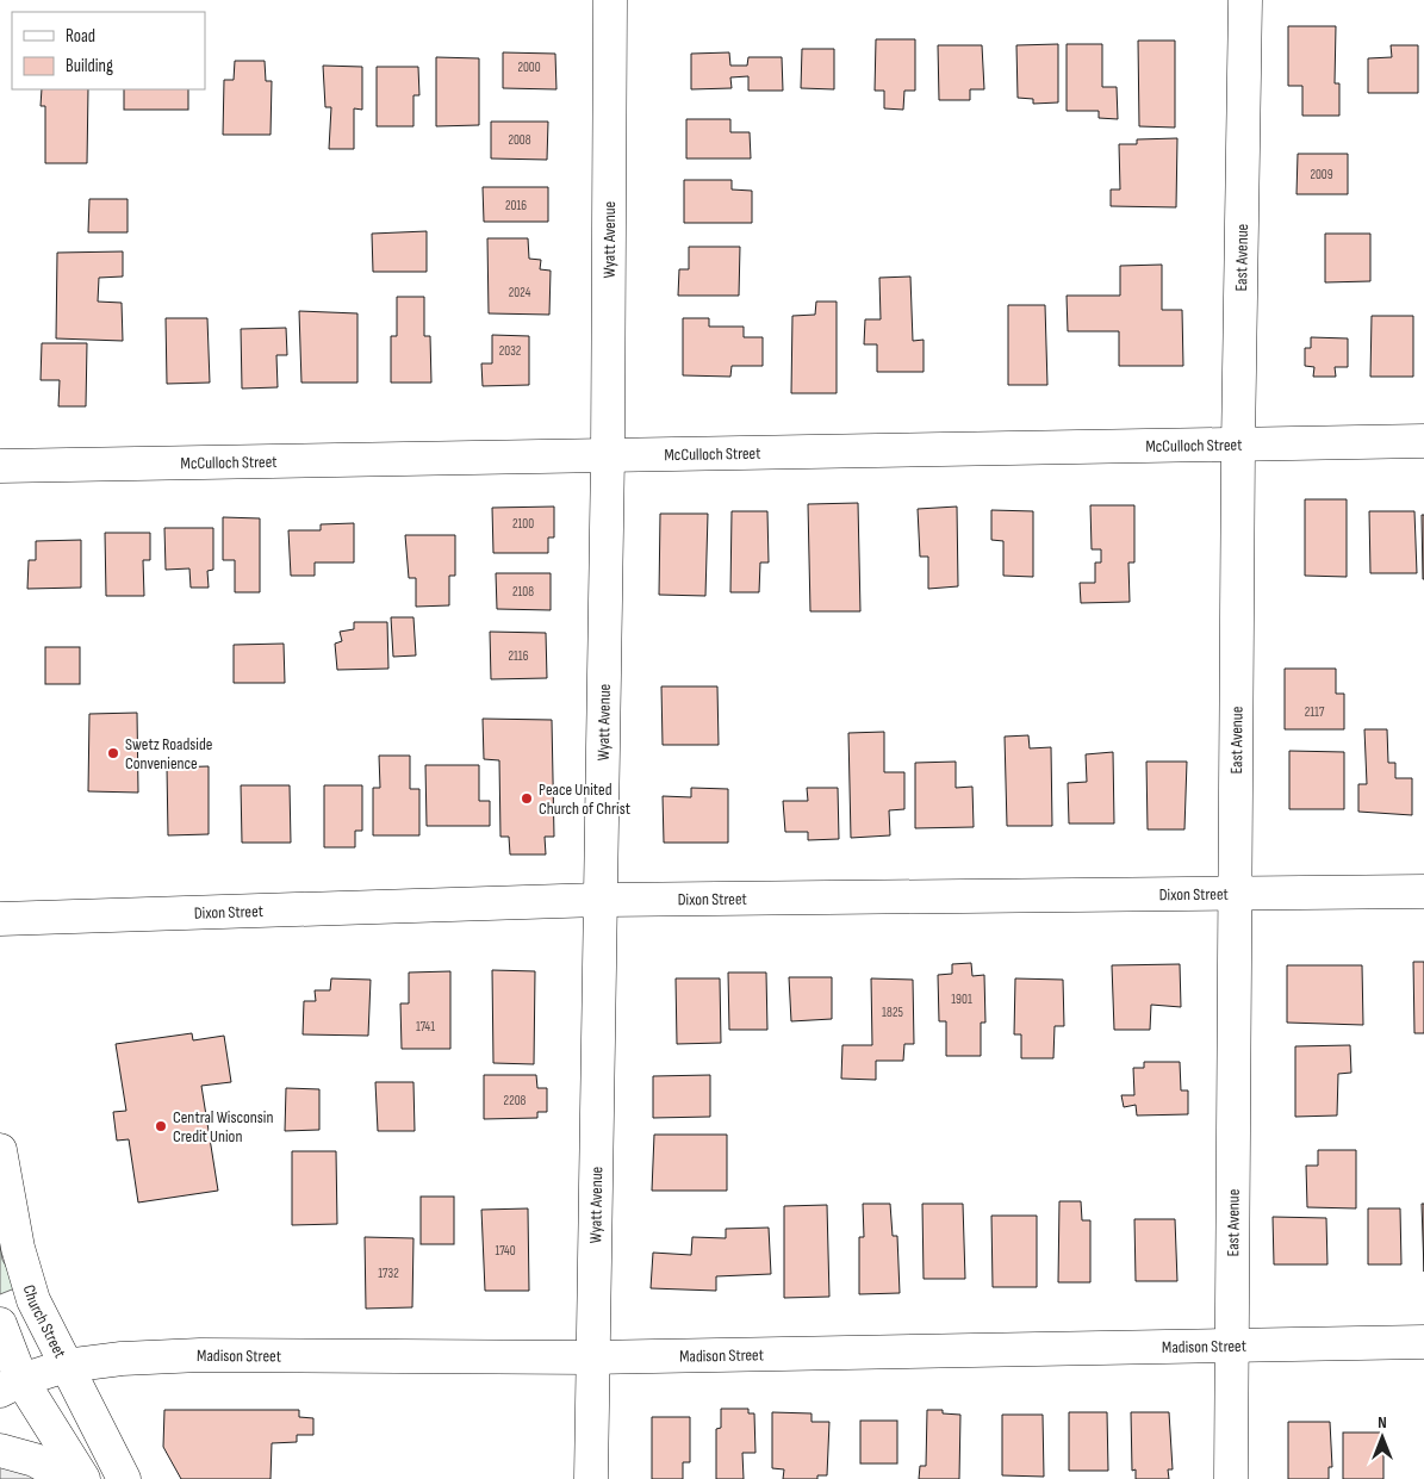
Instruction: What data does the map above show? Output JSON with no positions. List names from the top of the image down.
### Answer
{
  "streets": {
    "street": [
      "Wyatt Avenue",
      "East Avenue",
      "McCulloch Street",
      "Dixon Street",
      "Church Street",
      "Madison Street"
    ]
  },
  "crossings": [
    ["Wyatt Avenue", "McCulloch Street"],
    ["Wyatt Avenue", "Dixon Street"],
    ["Wyatt Avenue", "Madison Street"],
    ["East Avenue", "McCulloch Street"],
    ["East Avenue", "Dixon Street"],
    ["East Avenue", "Madison Street"],
    ["Church Street", "Madison Street"]
  ],
  "places": ["Swetz Roadside Convenience", "Peace United Church of Christ", "Central Wisconsin Credit Union"],
  "house_numbers": [
    "2000",
    "2008",
    "2009",
    "2016",
    "2024",
    "2032",
    "2100",
    "2108",
    "2116",
    "2117",
    "1901",
    "1825",
    "1741",
    "2208",
    "1740",
    "1732"
  ],
  "legend": ["Road", "Building"],
  "north": "top"
}
